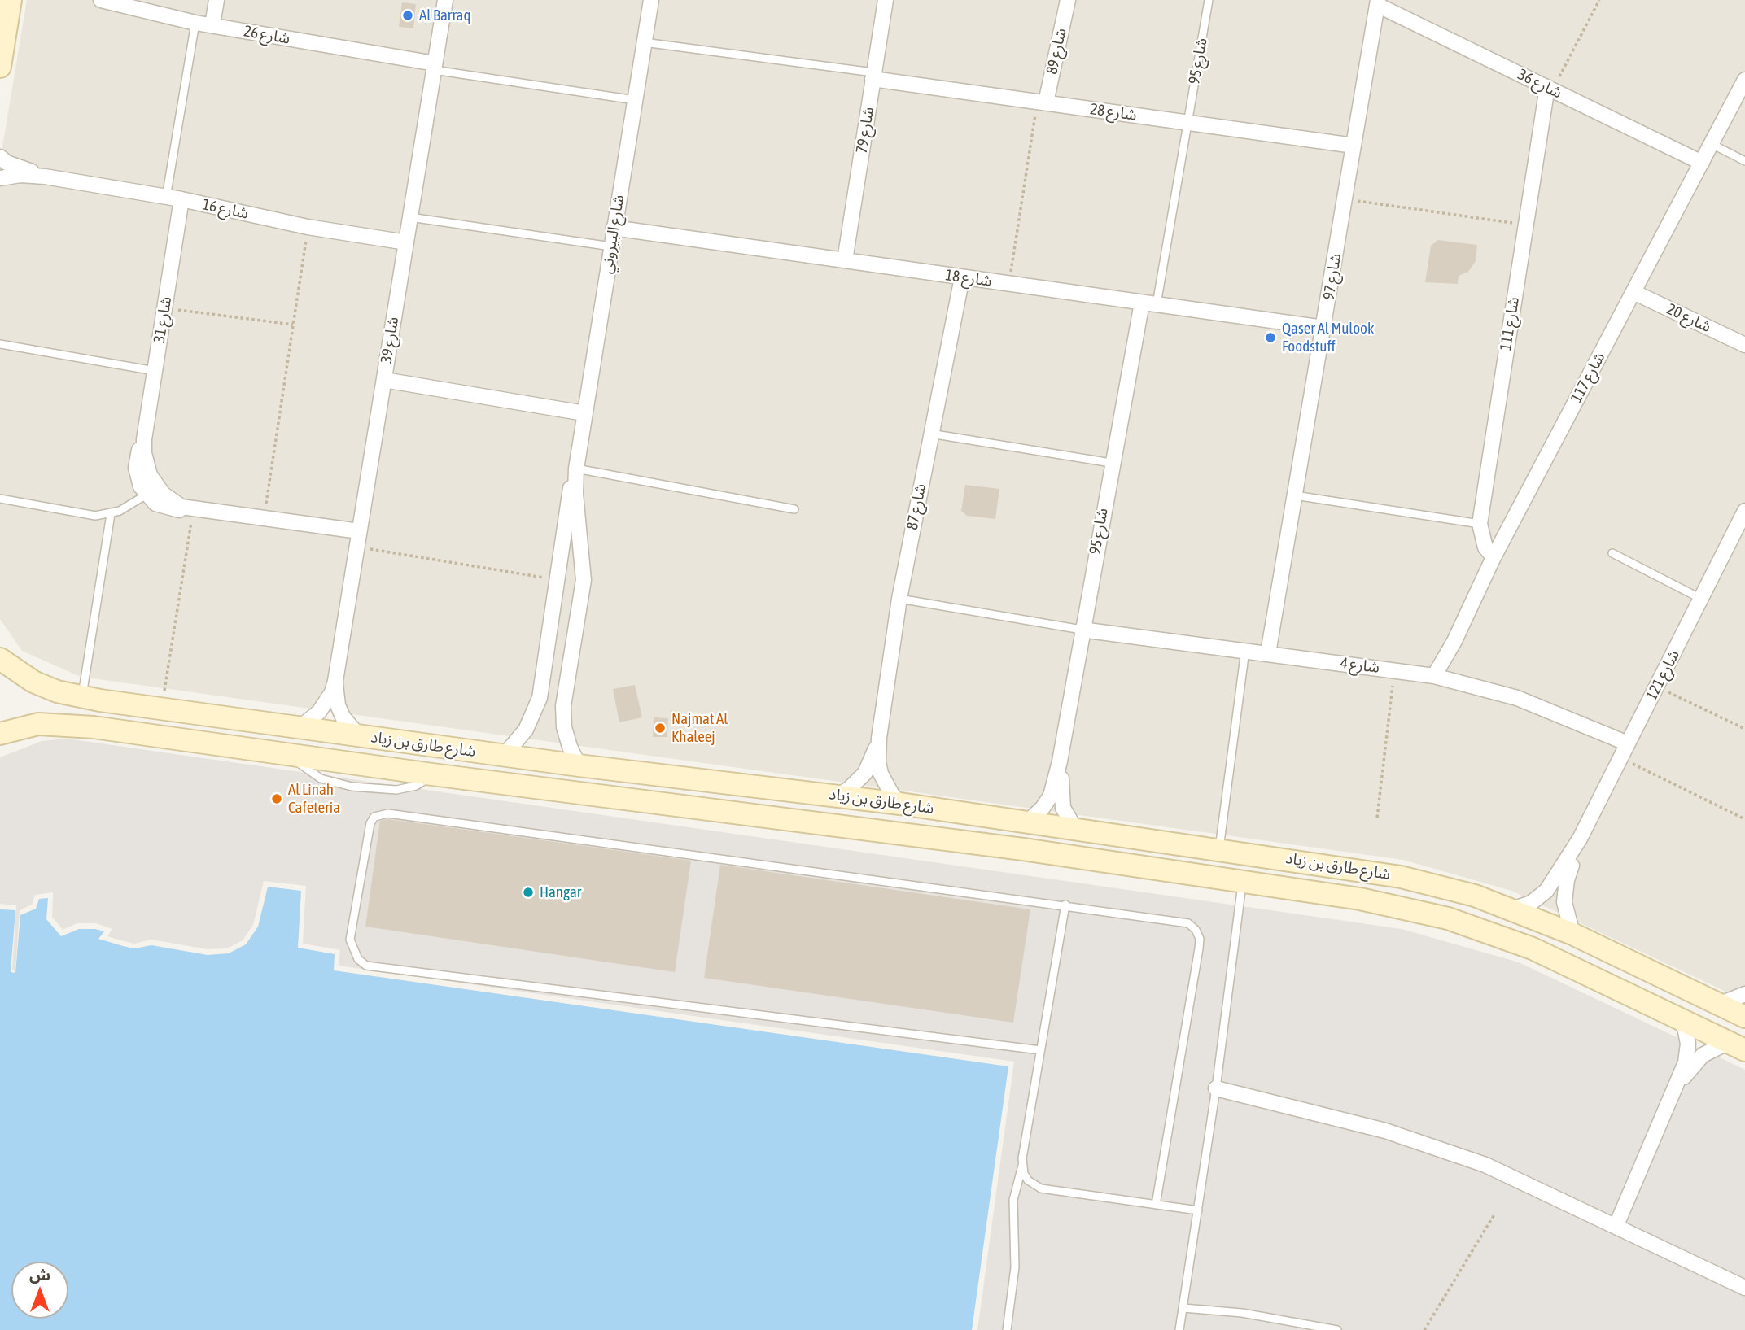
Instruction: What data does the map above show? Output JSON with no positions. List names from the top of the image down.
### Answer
{
  "streets": {
    "main road": ["شارع طارق بن زياد"],
    "street": [
      "شارع 26",
      "شارع 89",
      "شارع 95",
      "شارع 36",
      "شارع 28",
      "شارع 79",
      "شارع 16",
      "شارع البيروني",
      "شارع 97",
      "شارع 18",
      "شارع 20",
      "شارع 31",
      "شارع 111",
      "شارع 39",
      "شارع 117",
      "شارع 87",
      "شارع 4",
      "شارع 121"
    ]
  },
  "crossings": [
    ["شارع 26", "شارع 39"],
    ["شارع 89", "شارع 28"],
    ["شارع 95", "شارع 28"],
    ["شارع 95", "شارع 18"],
    ["شارع 95", "شارع 4"],
    ["شارع 95", "شارع طارق بن زياد"],
    ["شارع 36", "شارع 97"],
    ["شارع 36", "شارع 111"],
    ["شارع 36", "شارع 117"],
    ["شارع 28", "شارع 79"],
    ["شارع 28", "شارع 97"],
    ["شارع 79", "شارع 18"],
    ["شارع 16", "شارع 31"],
    ["شارع 16", "شارع 39"],
    ["شارع البيروني", "شارع 18"],
    ["شارع البيروني", "شارع طارق بن زياد"],
    ["شارع 97", "شارع 18"],
    ["شارع 97", "شارع 4"],
    ["شارع 18", "شارع 87"],
    ["شارع 20", "شارع 117"],
    ["شارع 31", "شارع 39"],
    ["شارع 111", "شارع 117"],
    ["شارع 39", "شارع طارق بن زياد"],
    ["شارع 117", "شارع 4"],
    ["شارع 87", "شارع طارق بن زياد"],
    ["شارع 4", "شارع 121"],
    ["شارع 121", "شارع طارق بن زياد"]
  ],
  "places": [
    "Al Barraq",
    "Qaser Al Mulook Foodstuff",
    "Najmat Al Khaleej",
    "Al Linah Cafeteria",
    "Hangar"
  ],
  "north": "top"
}
